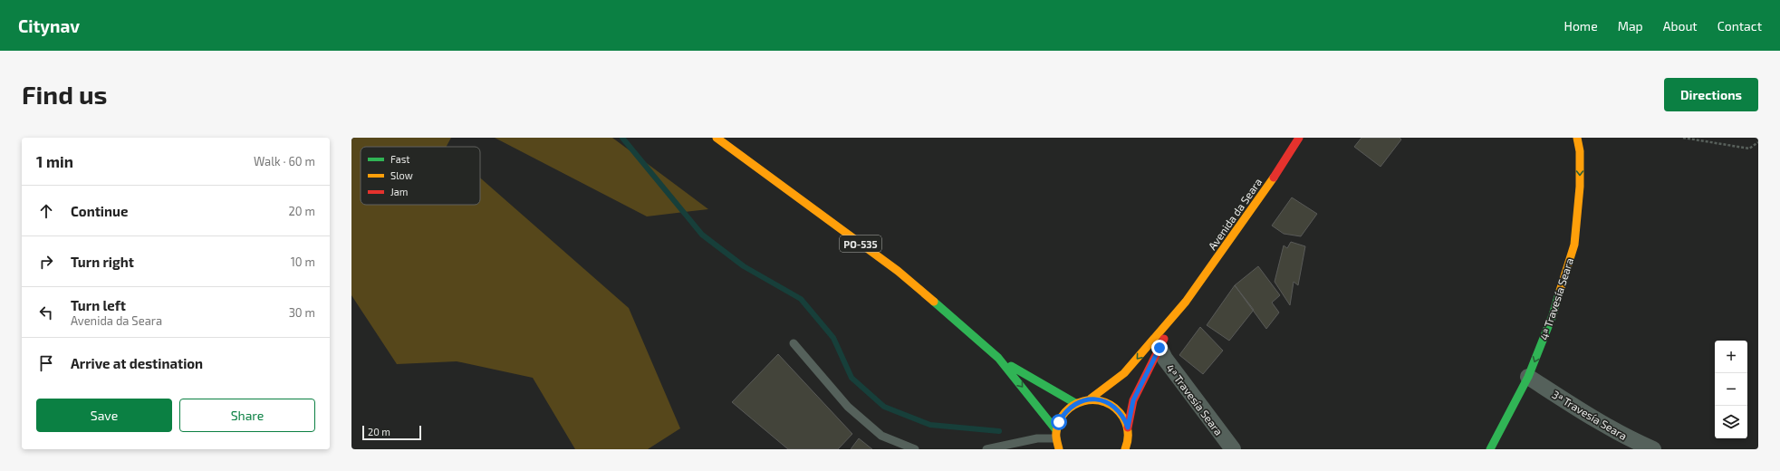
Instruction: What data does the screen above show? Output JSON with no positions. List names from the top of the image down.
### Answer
{
  "streets": {
    "main road": ["Avenida da Seara", "PO-535", "4ª Travesía Seara"],
    "street": ["3ª Travesía Seara"]
  },
  "crossings": [
    ["Avenida da Seara", "4ª Travesía Seara"],
    ["4ª Travesía Seara", "3ª Travesía Seara"]
  ],
  "one_way": ["4ª Travesía Seara"],
  "legend": ["Fast", "Slow", "Jam"],
  "scale_bar": "20 m",
  "page": {
    "header": "Citynav",
    "nav": [
      "Home",
      "Map",
      "About",
      "Contact"
    ],
    "buttons": [
      "Directions",
      ["Save", "Share"]
    ],
    "title": "Find us",
    "heading": ["1 min", "Walk · 60 m"],
    "list": [
      ["Continue", "20 m"],
      ["Turn right", "10 m"],
      ["Turn left", "Avenida da Seara", "30 m"],
      "Arrive at destination"
    ],
    "map_buttons": ["+", "−"],
    "scale": "20 m"
  }
}
